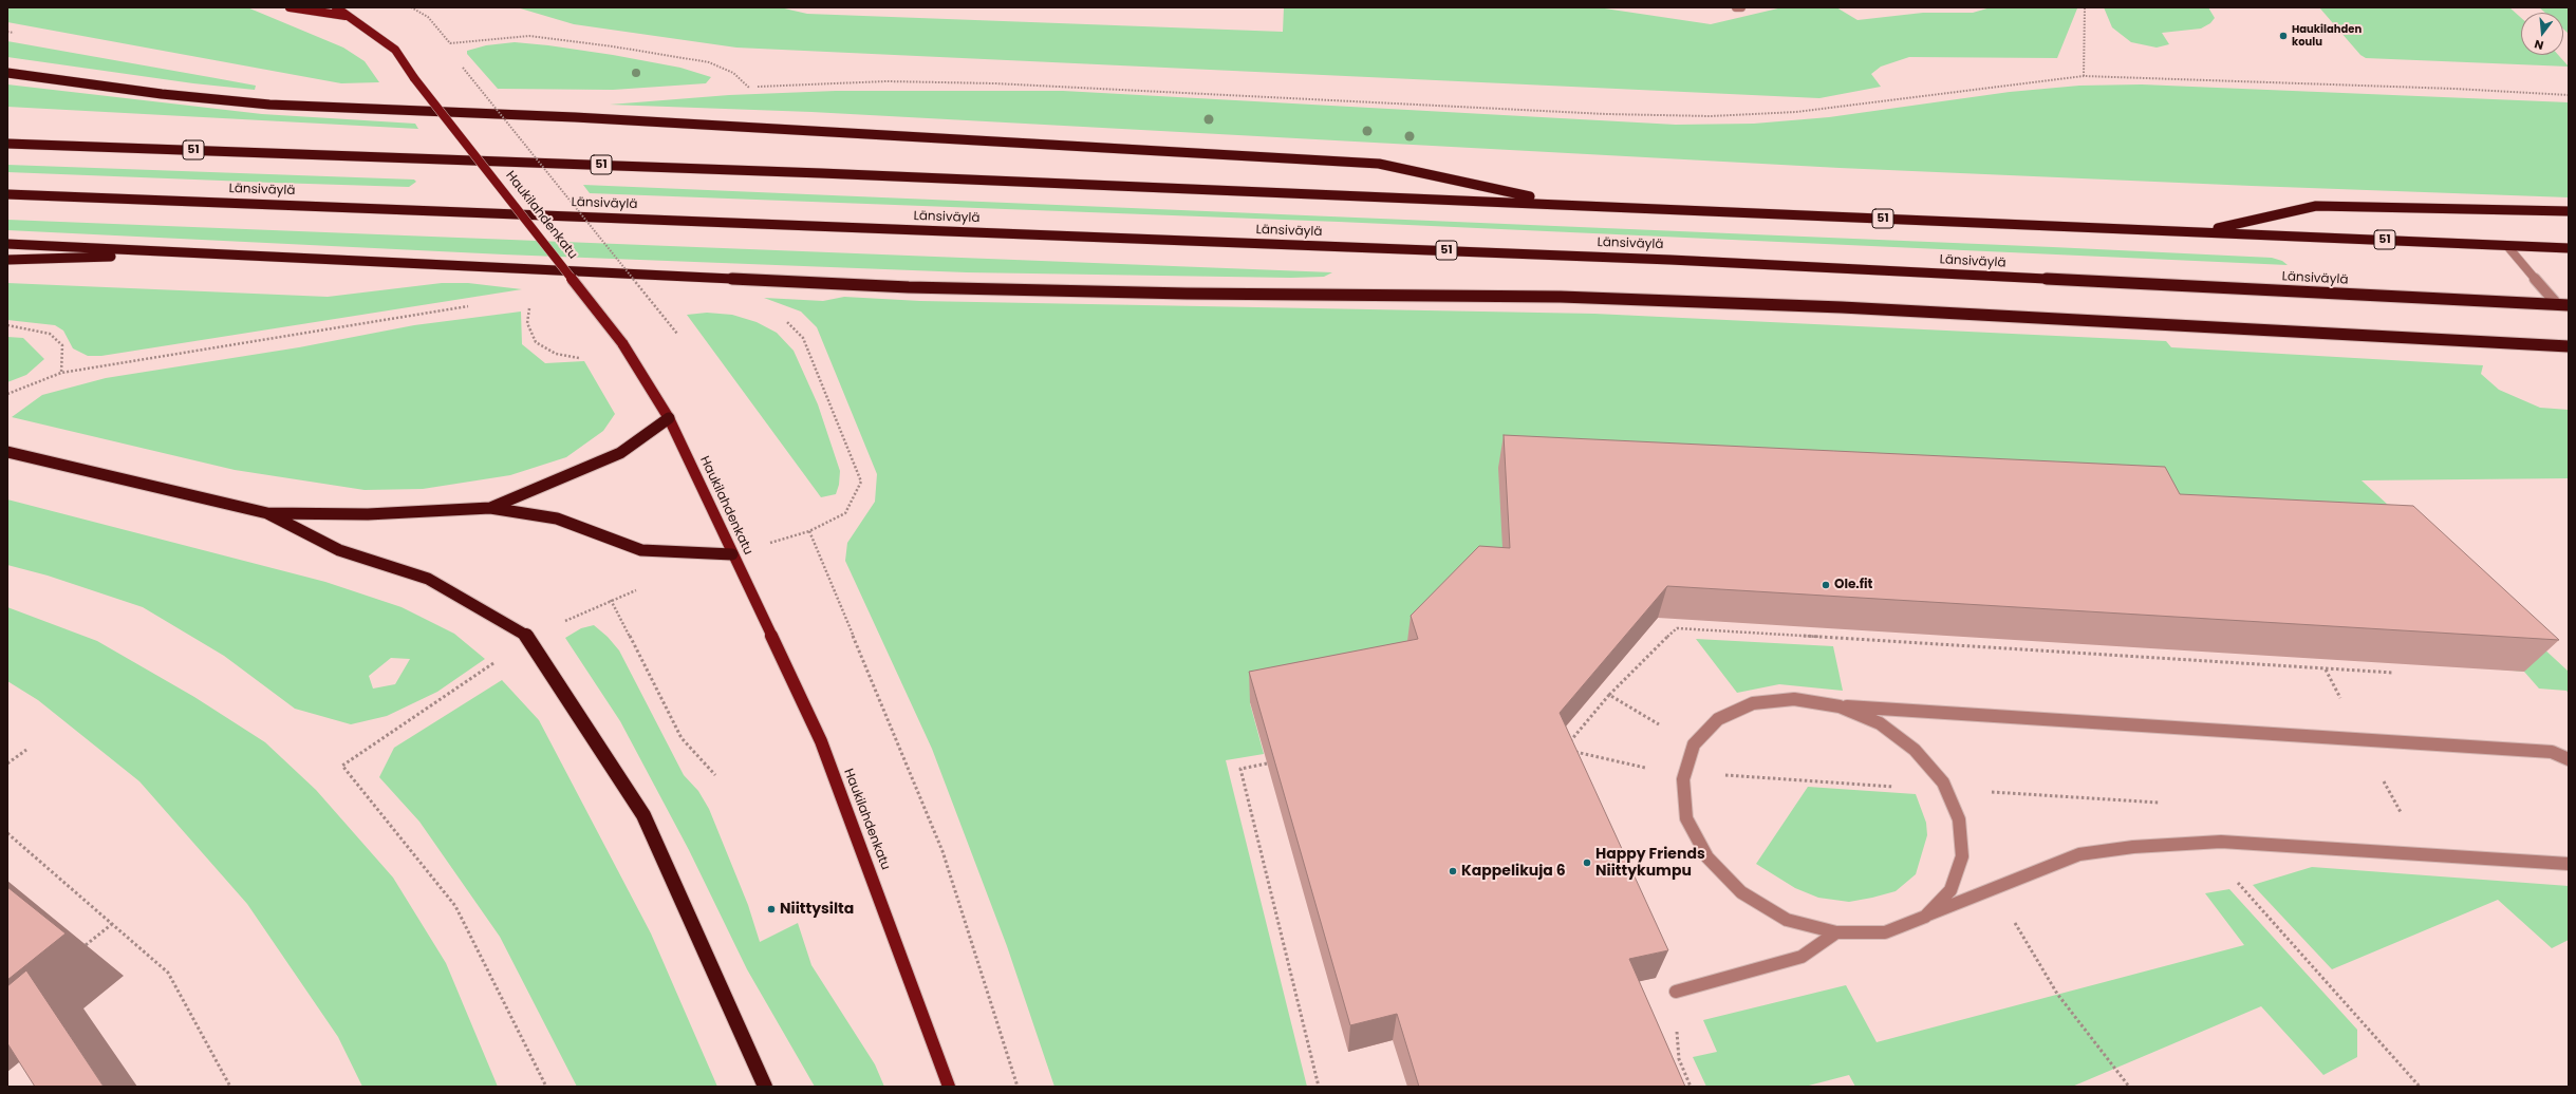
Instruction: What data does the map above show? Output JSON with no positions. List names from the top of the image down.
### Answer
{
  "streets": {
    "highway": ["51", "Länsiväylä"],
    "main road": ["Haukilahdenkatu"]
  },
  "places": [
    "Haukilahden koulu",
    "Ole.fit",
    "Happy Friends Niittykumpu",
    "Kappelikuja 6",
    "Niittysilta"
  ],
  "north": "bottom"
}
